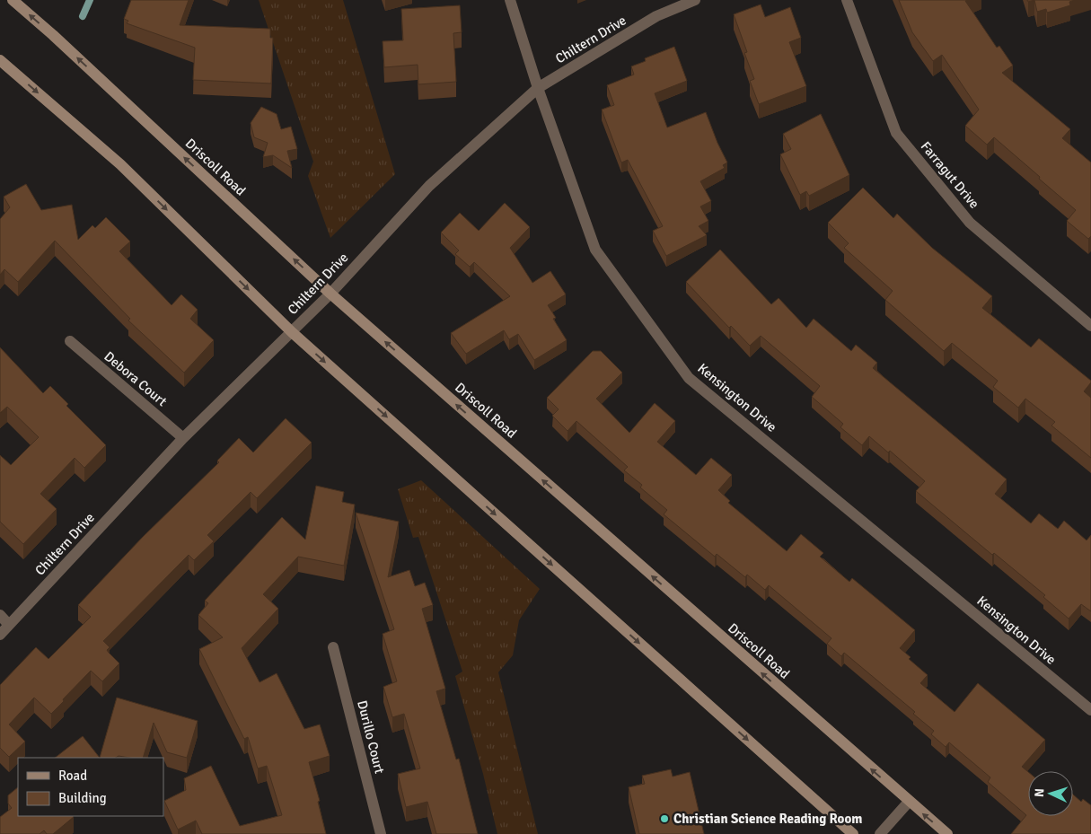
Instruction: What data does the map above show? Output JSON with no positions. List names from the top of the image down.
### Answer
{
  "streets": {
    "street": [
      "Chiltern Drive",
      "Driscoll Road",
      "Farragut Drive",
      "Debora Court",
      "Kensington Drive",
      "Durillo Court"
    ]
  },
  "crossings": [
    ["Chiltern Drive", "Driscoll Road"],
    ["Chiltern Drive", "Debora Court"],
    ["Chiltern Drive", "Kensington Drive"]
  ],
  "places": ["Christian Science Reading Room"],
  "legend": ["Road", "Building"],
  "north": "left"
}
